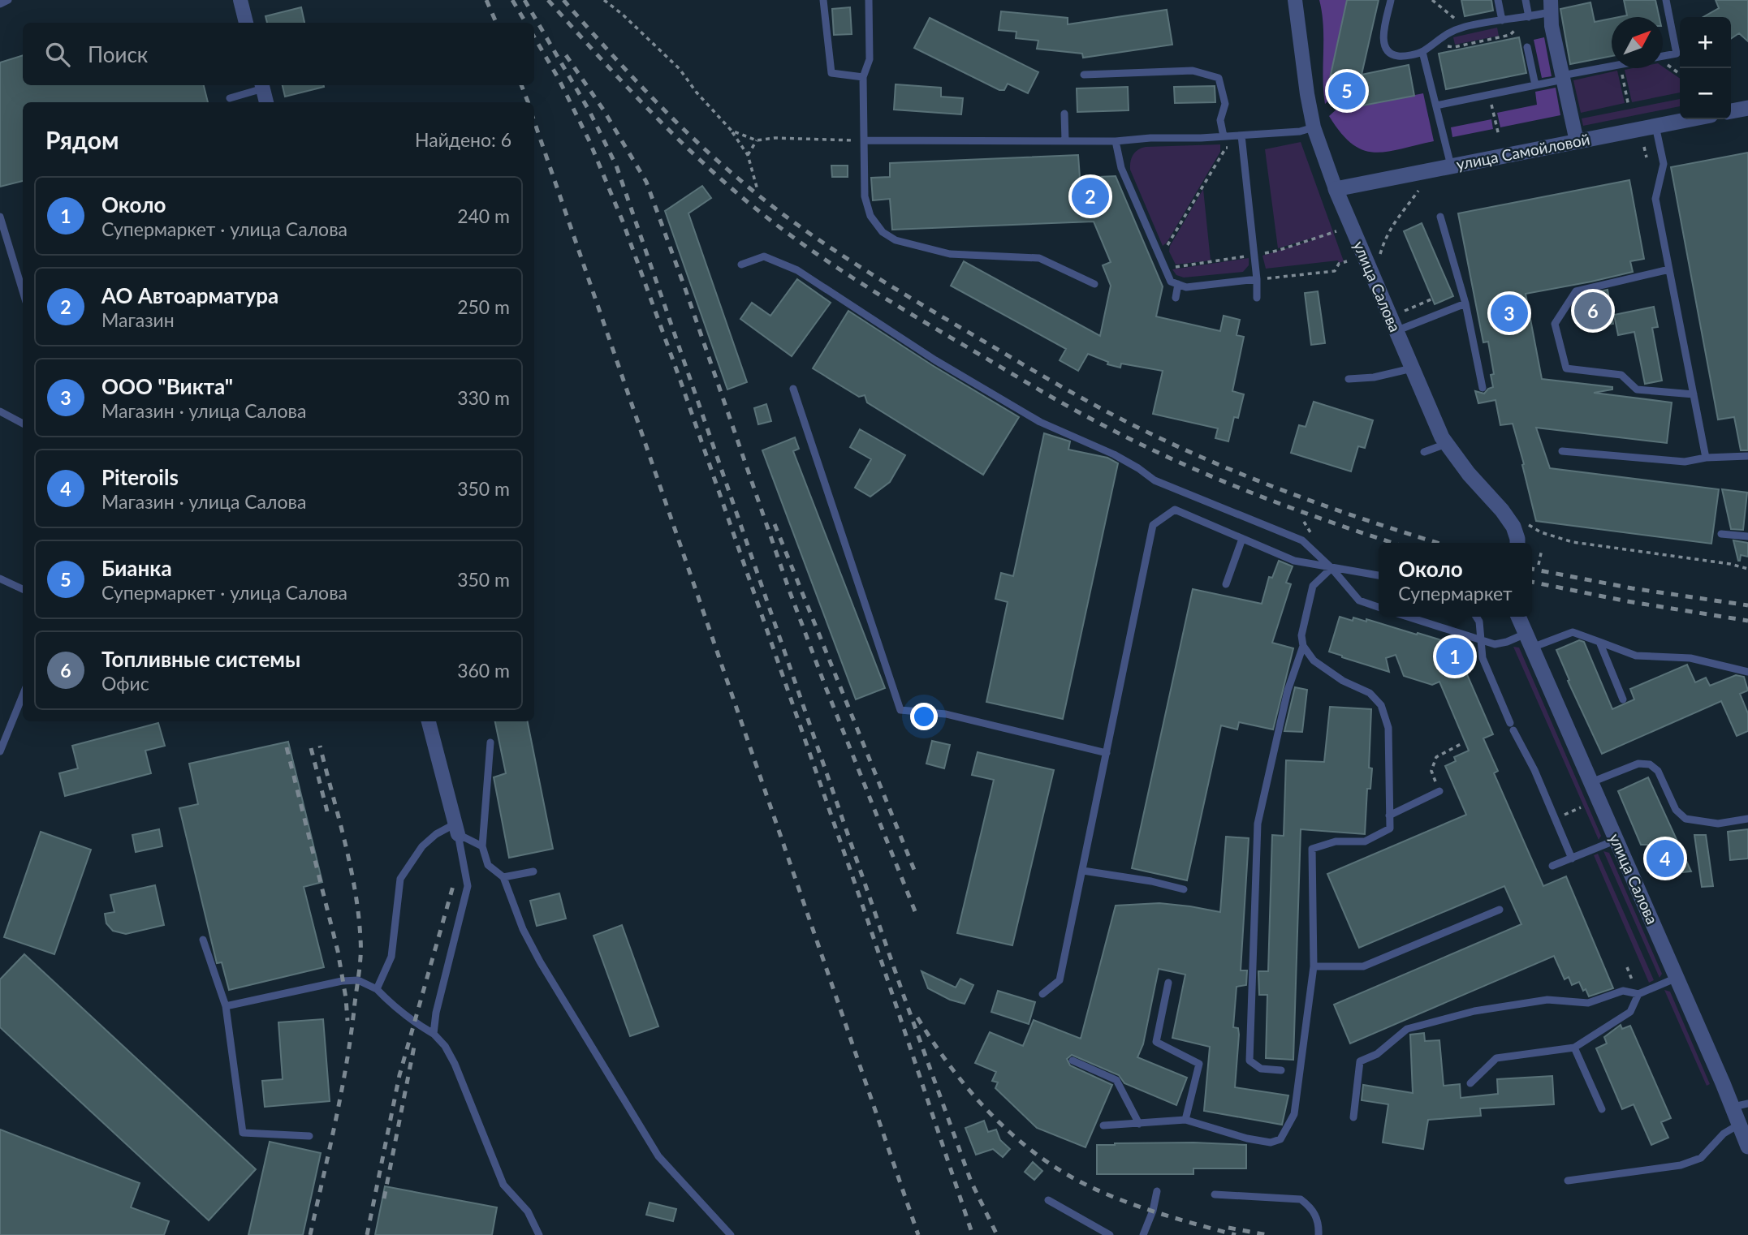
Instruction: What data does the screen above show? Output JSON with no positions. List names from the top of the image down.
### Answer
{
  "streets": {
    "street": ["улица Самойловой", "улица Салова"]
  },
  "crossings": [
    ["улица Самойловой", "улица Салова"]
  ],
  "north": "top right",
  "page": {
    "map_buttons": ["+", "−"],
    "search": "Поиск",
    "pins": [
      "5",
      "2",
      "6",
      "3",
      "1",
      "4"
    ],
    "heading": ["Рядом", "Найдено: 6"],
    "list": [
      {
        "mark": "1",
        "name": "Около",
        "note": "Супермаркет · улица Салова",
        "value": "240 m"
      },
      {
        "mark": "2",
        "name": "АО Автоарматура",
        "note": "Магазин",
        "value": "250 m"
      },
      {
        "mark": "3",
        "name": "ООО \"Викта\"",
        "note": "Магазин · улица Салова",
        "value": "330 m"
      },
      {
        "mark": "4",
        "name": "Piteroils",
        "note": "Магазин · улица Салова",
        "value": "350 m"
      },
      {
        "mark": "5",
        "name": "Бианка",
        "note": "Супермаркет · улица Салова",
        "value": "350 m"
      },
      {
        "mark": "6",
        "name": "Топливные системы",
        "note": "Офис",
        "value": "360 m"
      }
    ],
    "popup": ["Около", "Супермаркет"]
  }
}
